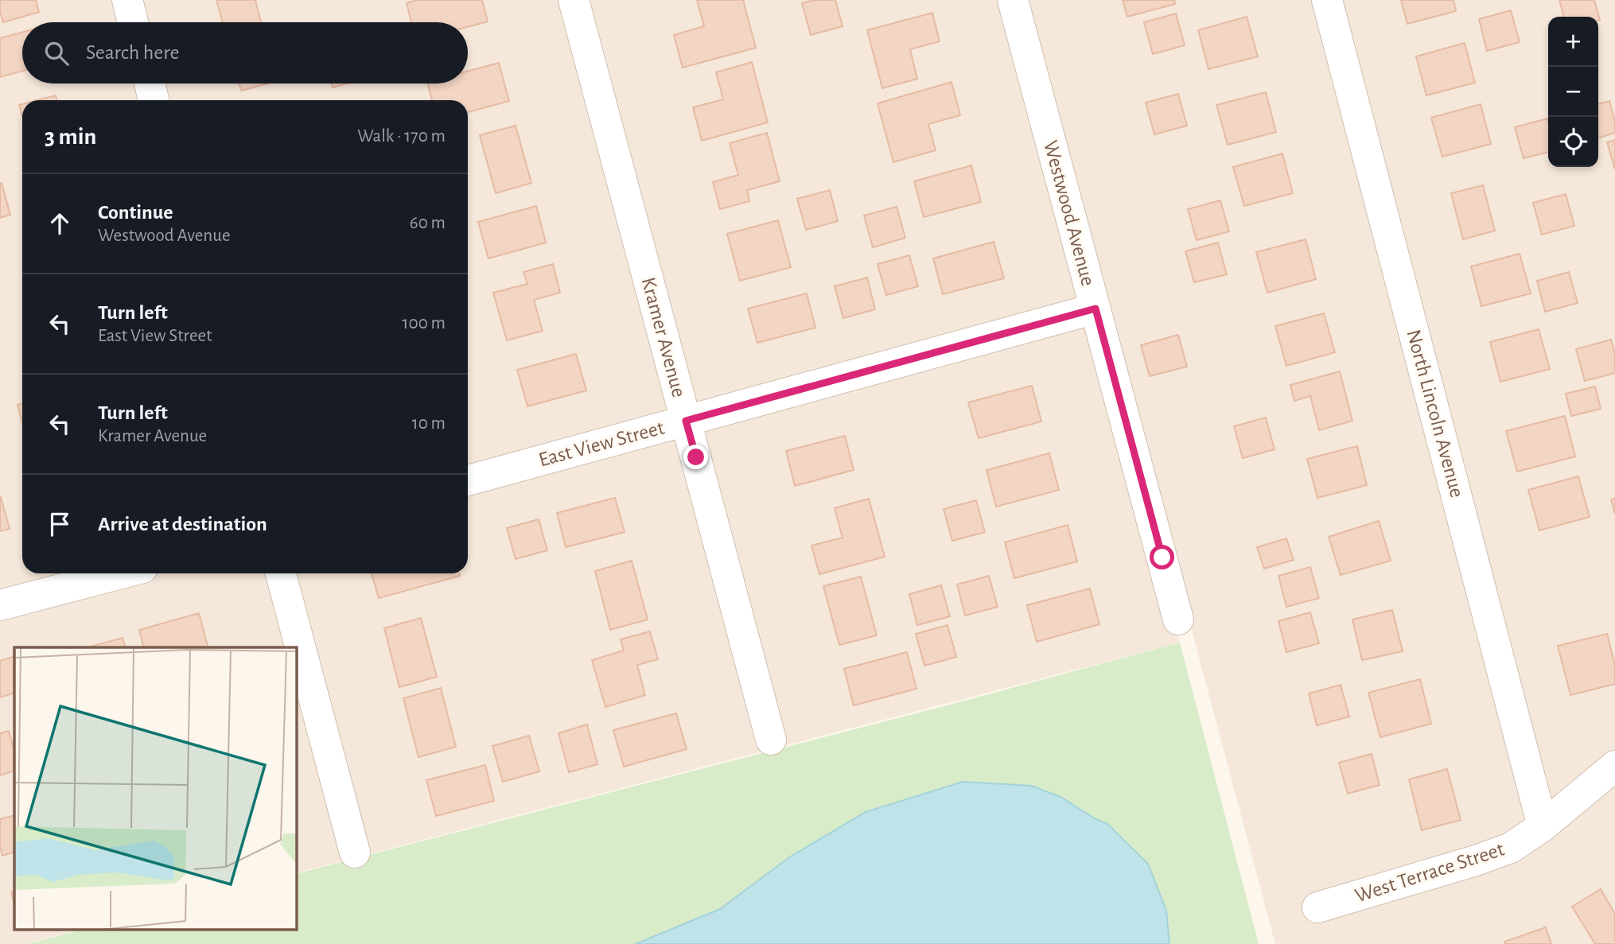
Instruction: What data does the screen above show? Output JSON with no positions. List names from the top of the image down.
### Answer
{
  "streets": {
    "street": [
      "Westwood Avenue",
      "Kramer Avenue",
      "North Lincoln Avenue",
      "East View Street",
      "West Terrace Street"
    ]
  },
  "crossings": [
    ["Westwood Avenue", "East View Street"],
    ["Kramer Avenue", "East View Street"],
    ["North Lincoln Avenue", "West Terrace Street"]
  ],
  "page": {
    "map_buttons": ["+", "−"],
    "search": "Search here",
    "heading": ["3 min", "Walk · 170 m"],
    "list": [
      ["Continue", "Westwood Avenue", "60 m"],
      ["Turn left", "East View Street", "100 m"],
      ["Turn left", "Kramer Avenue", "10 m"],
      "Arrive at destination"
    ]
  }
}
